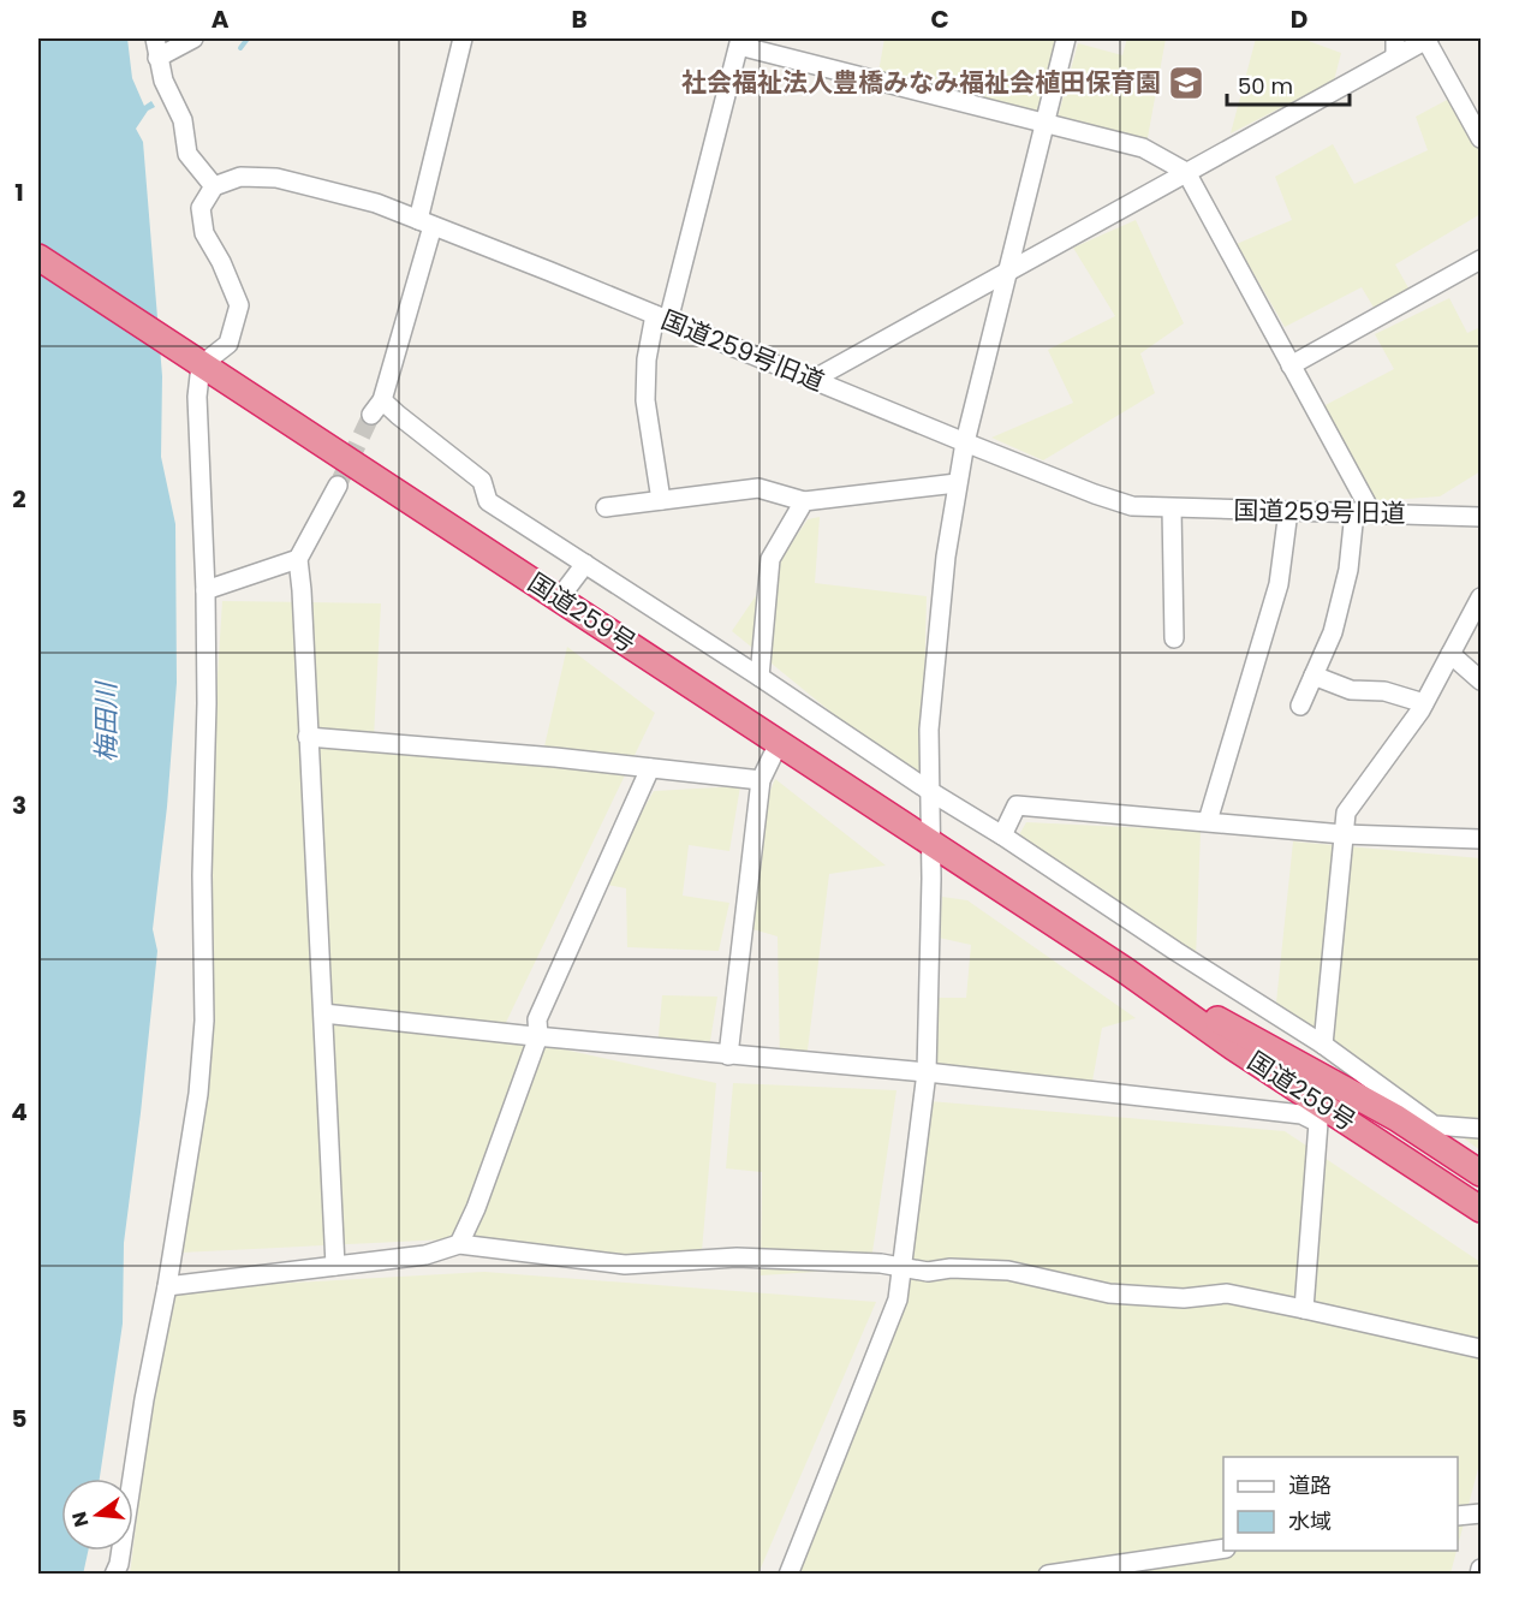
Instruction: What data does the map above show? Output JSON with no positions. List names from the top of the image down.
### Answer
{
  "streets": {
    "highway": ["国道259号"],
    "street": ["国道259号旧道"]
  },
  "water": ["梅田川"],
  "places": {
    "school or university": ["社会福祉法人豊橋みなみ福祉会植田保育園"]
  },
  "legend": ["道路", "水域"],
  "scale_bar": "50 m",
  "north": "left",
  "grid": {
    "columns": [
      "A",
      "B",
      "C",
      "D"
    ],
    "rows": [
      "1",
      "2",
      "3",
      "4",
      "5"
    ]
  }
}
